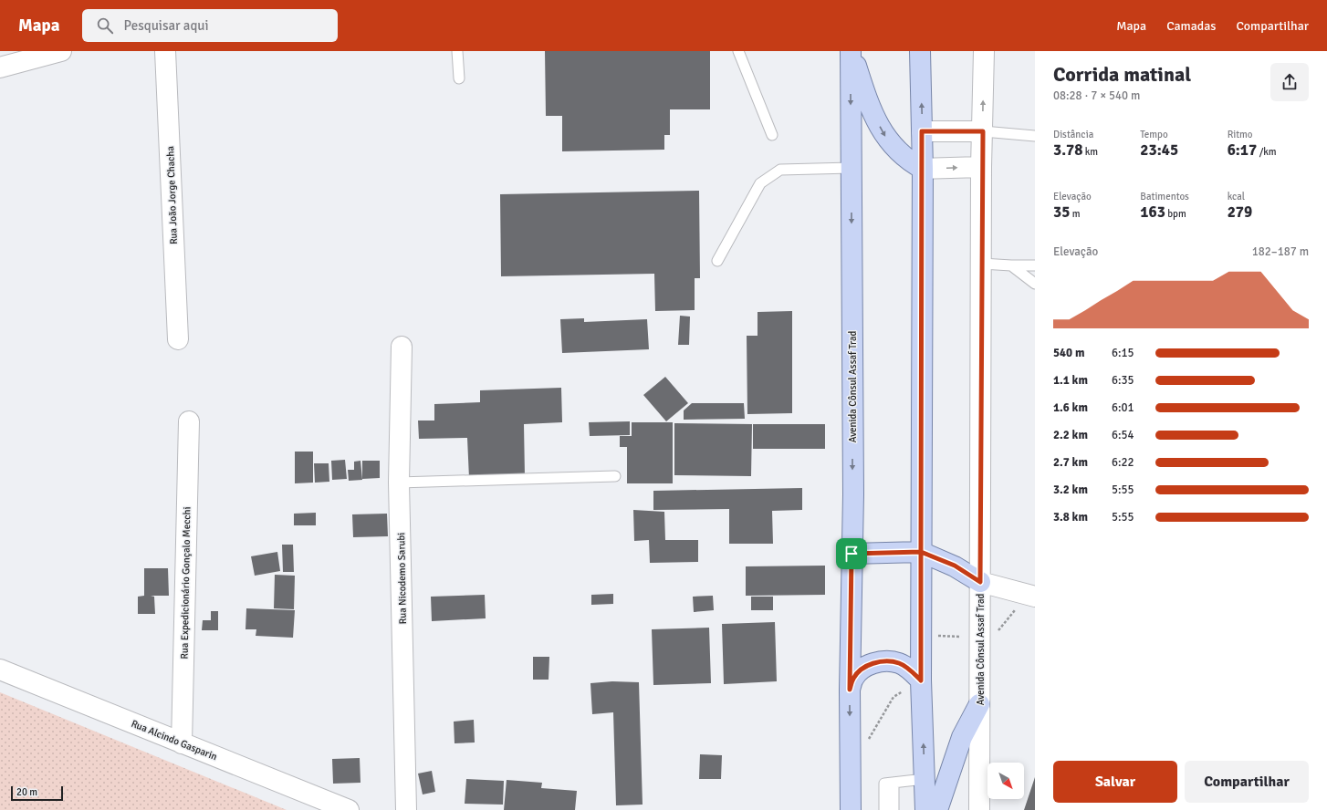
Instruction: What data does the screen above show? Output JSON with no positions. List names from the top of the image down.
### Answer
{
  "streets": {
    "main road": ["Avenida Cônsul Assaf Trad"],
    "street": [
      "Rua João Jorge Chacha",
      "Rua Nicodemo Sarubi",
      "Rua Expedicionário Gonçalo Mecchi",
      "Rua Alcindo Gasparin"
    ]
  },
  "crossings": [
    ["Rua Expedicionário Gonçalo Mecchi", "Rua Alcindo Gasparin"]
  ],
  "scale_bar": "20 m",
  "north": "bottom right",
  "page": {
    "header": "Mapa",
    "search": "Pesquisar aqui",
    "nav": ["Mapa", "Camadas", "Compartilhar"],
    "heading": ["Corrida matinal", "08:28 · 7 × 540 m"],
    "stats": [
      ["Distância", "3.78 km"],
      ["Tempo", "23:45"],
      ["Ritmo", "6:17 /km"],
      ["Elevação", "35 m"],
      ["Batimentos", "163 bpm"],
      ["kcal", "279"]
    ],
    "chart": ["Elevação", "182–187 m"],
    "list": [
      {
        "name": "540 m",
        "note": "6:15"
      },
      {
        "name": "1.1 km",
        "note": "6:35"
      },
      {
        "name": "1.6 km",
        "note": "6:01"
      },
      {
        "name": "2.2 km",
        "note": "6:54"
      },
      {
        "name": "2.7 km",
        "note": "6:22"
      },
      {
        "name": "3.2 km",
        "note": "5:55"
      },
      {
        "name": "3.8 km",
        "note": "5:55"
      }
    ],
    "buttons": ["Salvar", "Compartilhar"],
    "scale": "20 m"
  }
}
